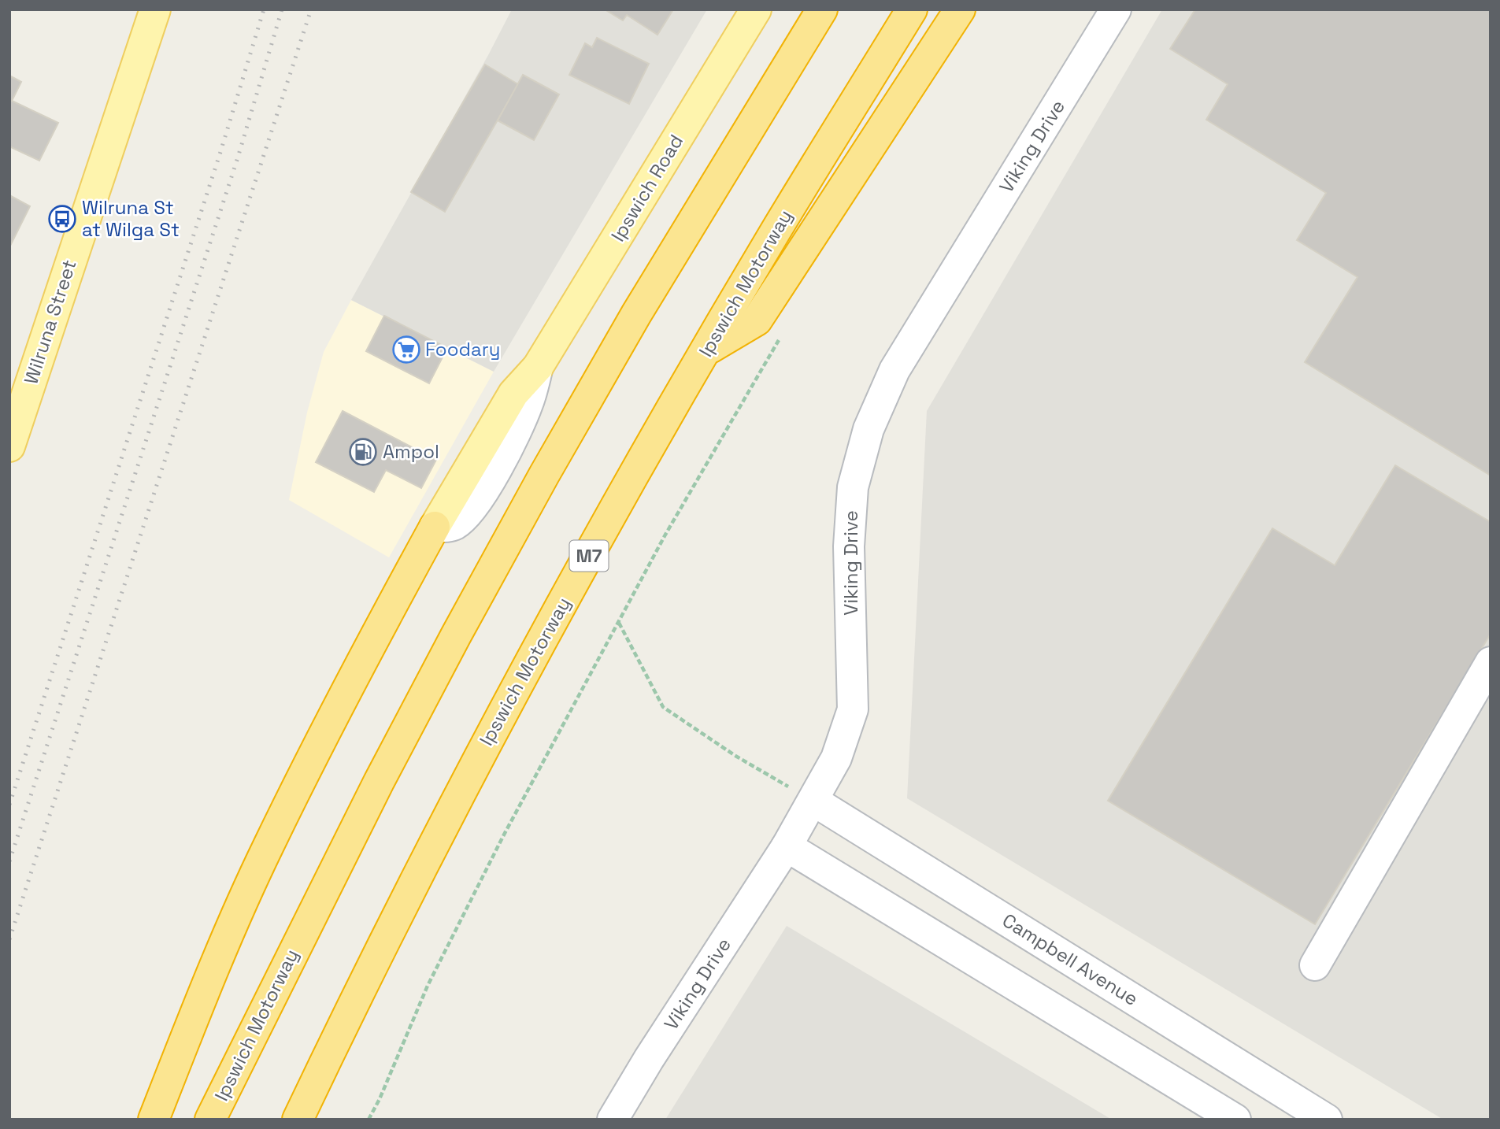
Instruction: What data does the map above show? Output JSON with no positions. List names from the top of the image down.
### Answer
{
  "streets": {
    "highway": ["Ipswich Motorway", "M7"],
    "main road": ["Ipswich Road", "Wilruna Street"],
    "street": ["Viking Drive", "Campbell Avenue"]
  },
  "crossings": [
    ["Viking Drive", "Campbell Avenue"]
  ],
  "places": {
    "bus stop": ["Wilruna St at Wilga St"],
    "supermarket": ["Foodary"],
    "fuel station": ["Ampol"]
  }
}
